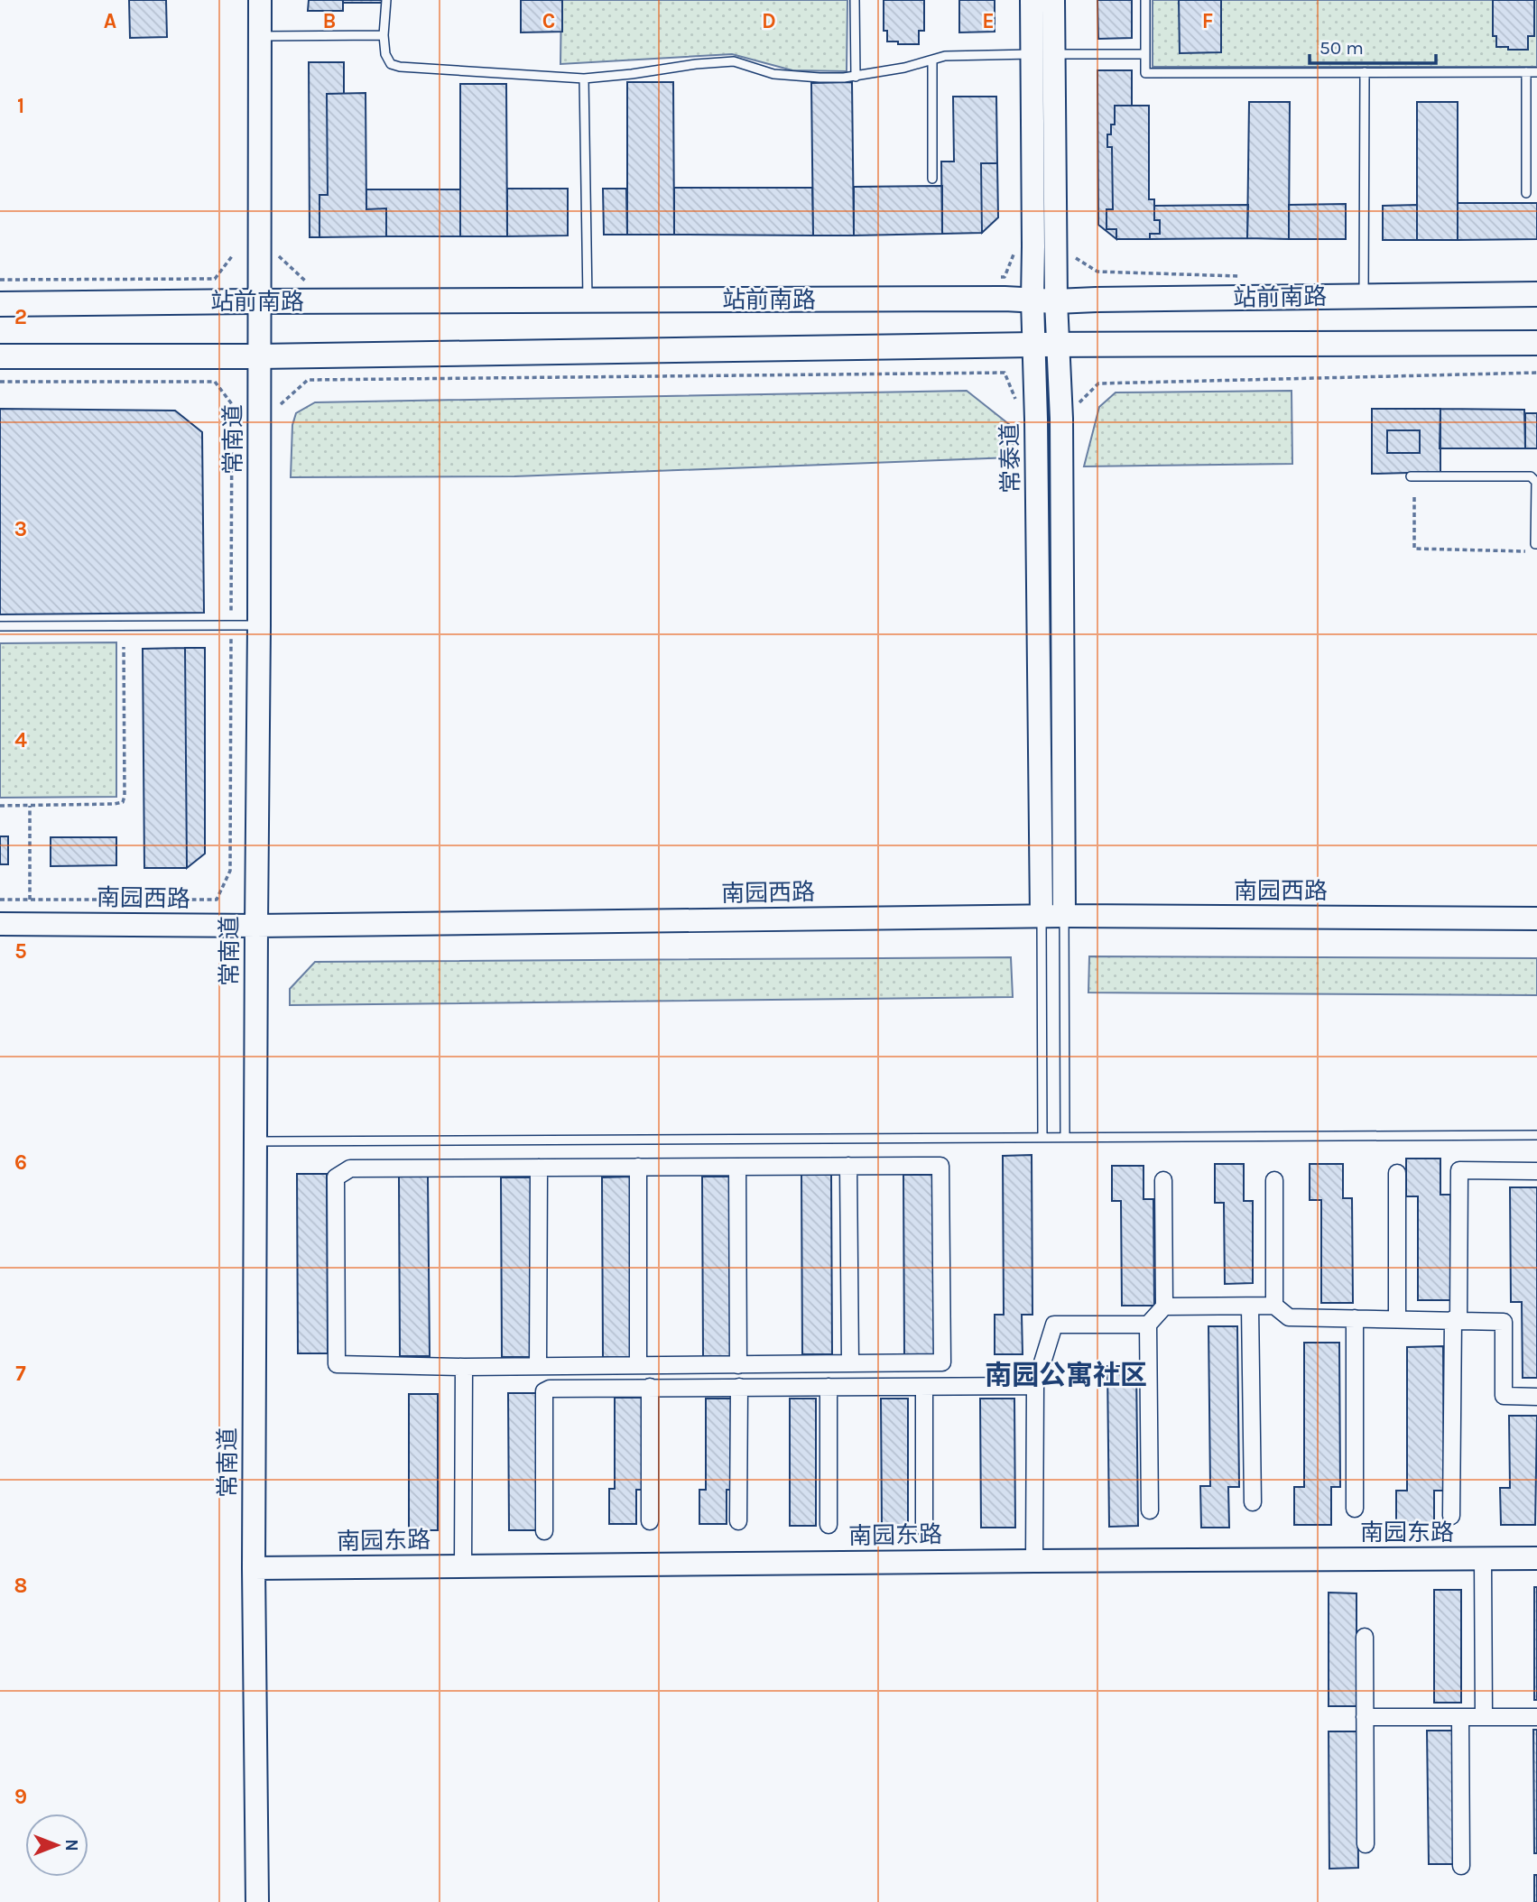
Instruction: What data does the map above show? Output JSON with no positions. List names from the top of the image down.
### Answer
{
  "streets": {
    "main road": ["站前南路"],
    "street": [
      "常南道",
      "常泰道",
      "南园西路",
      "南园东路"
    ]
  },
  "crossings": [
    ["站前南路", "常南道"],
    ["站前南路", "常泰道"],
    ["常南道", "南园西路"],
    ["常南道", "南园东路"],
    ["常泰道", "南园西路"]
  ],
  "districts": ["南园公寓社区"],
  "scale_bar": "50 m",
  "north": "right",
  "grid": {
    "columns": [
      "A",
      "B",
      "C",
      "D",
      "E",
      "F"
    ],
    "rows": [
      "1",
      "2",
      "3",
      "4",
      "5",
      "6",
      "7",
      "8",
      "9"
    ]
  }
}
